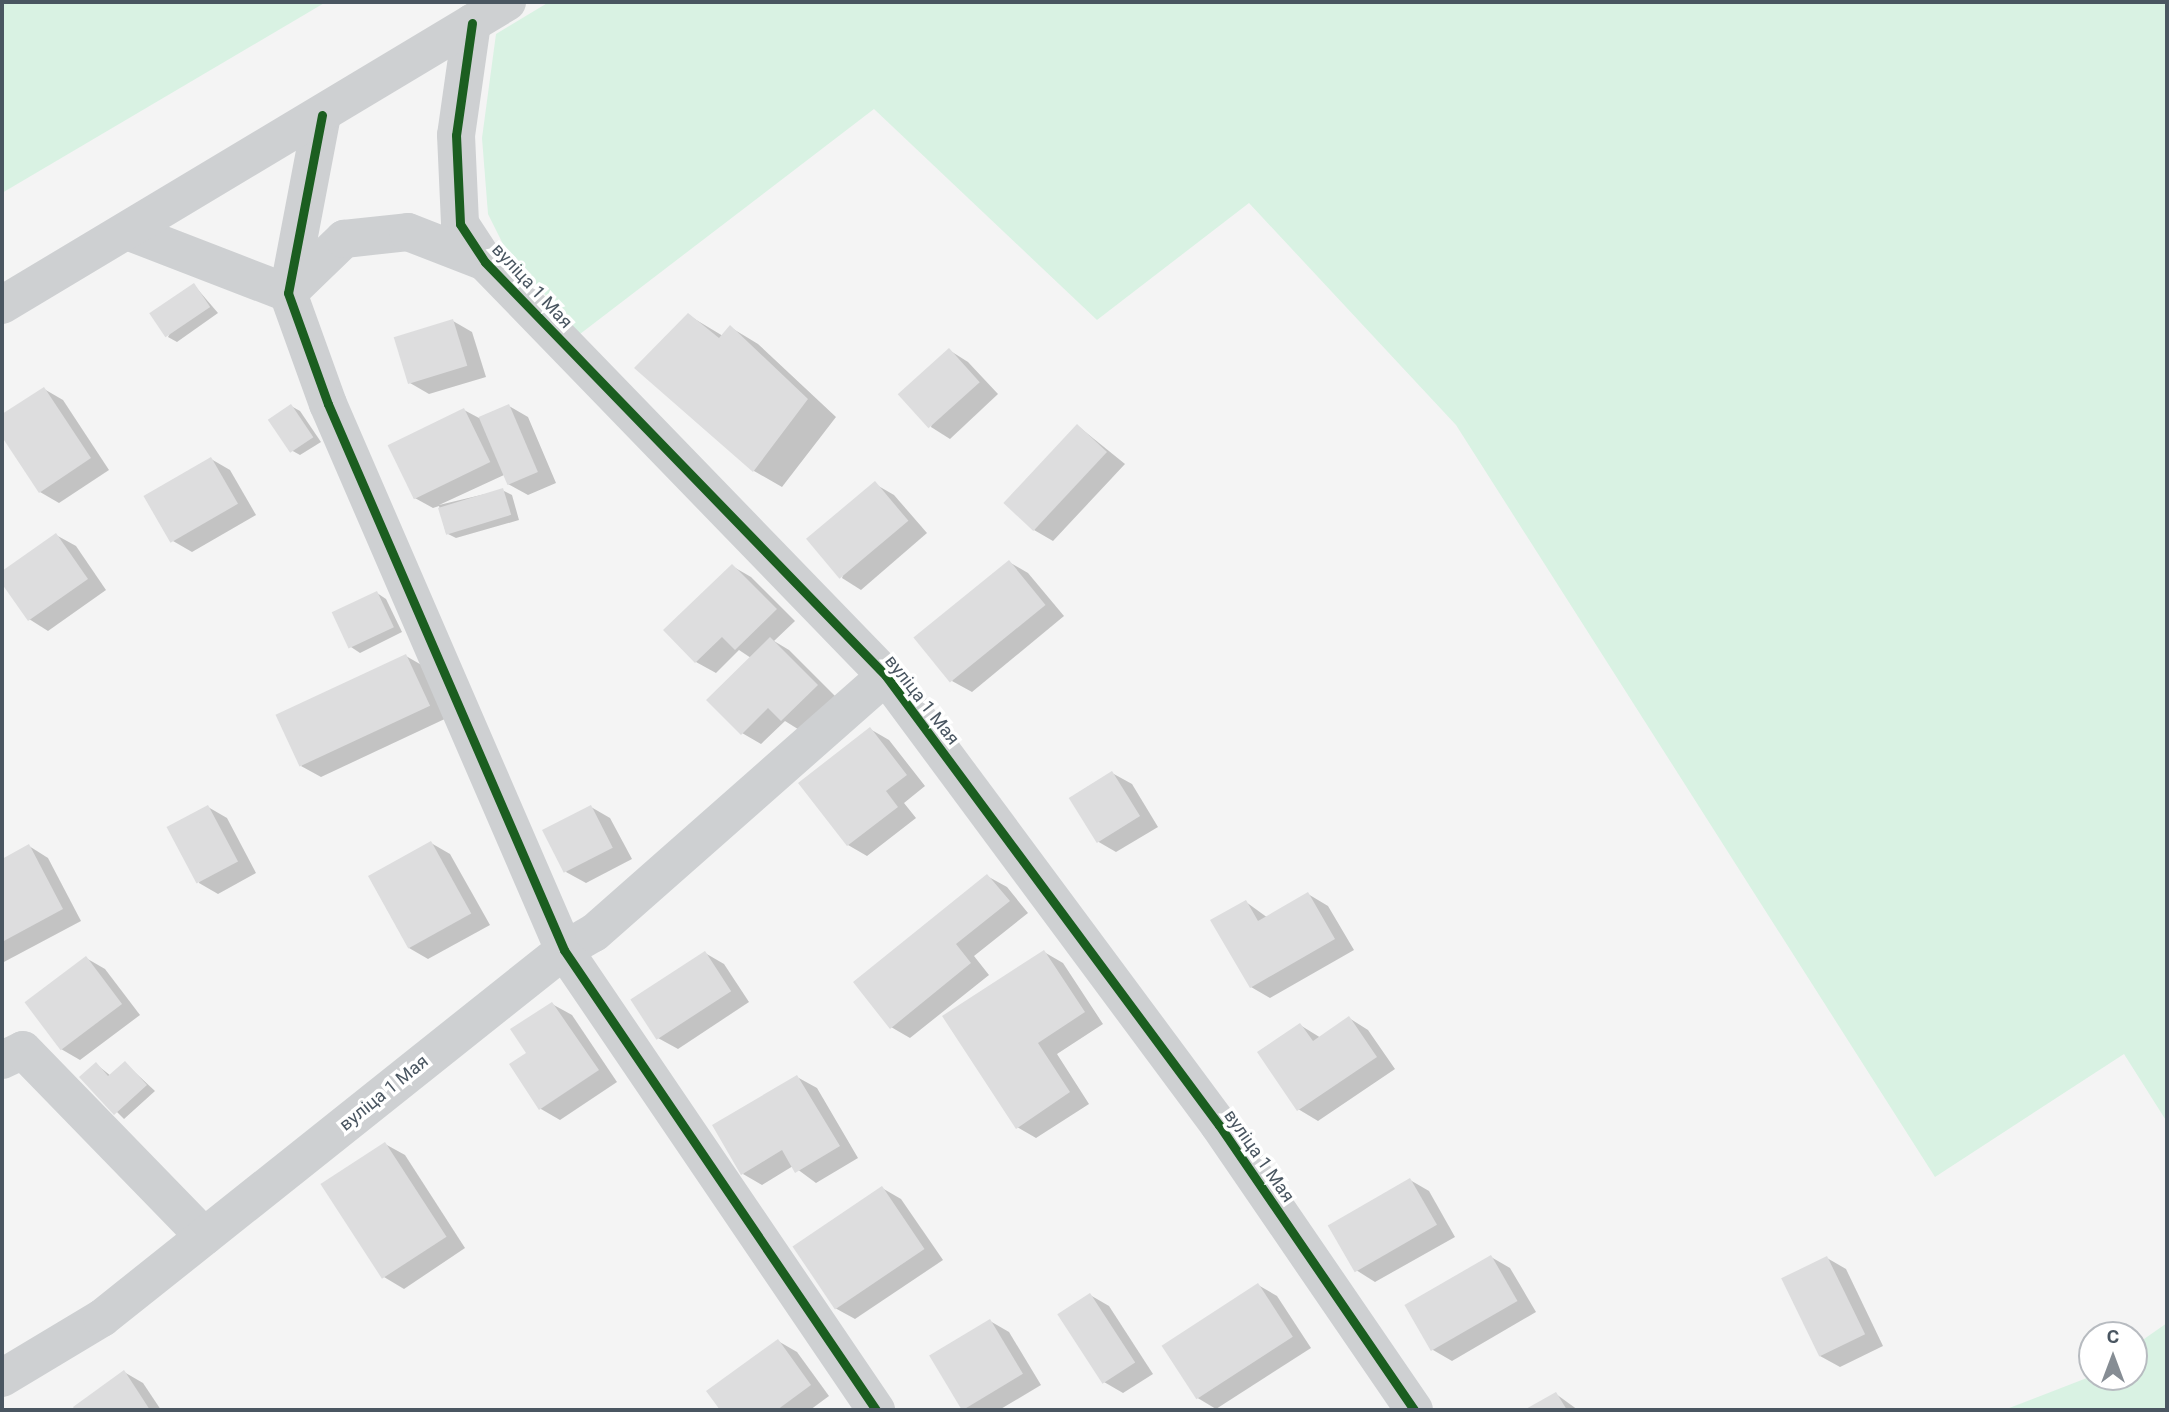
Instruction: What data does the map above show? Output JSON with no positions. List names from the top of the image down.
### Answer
{
  "streets": {
    "street": ["вуліца 1 Мая"]
  },
  "north": "top"
}
